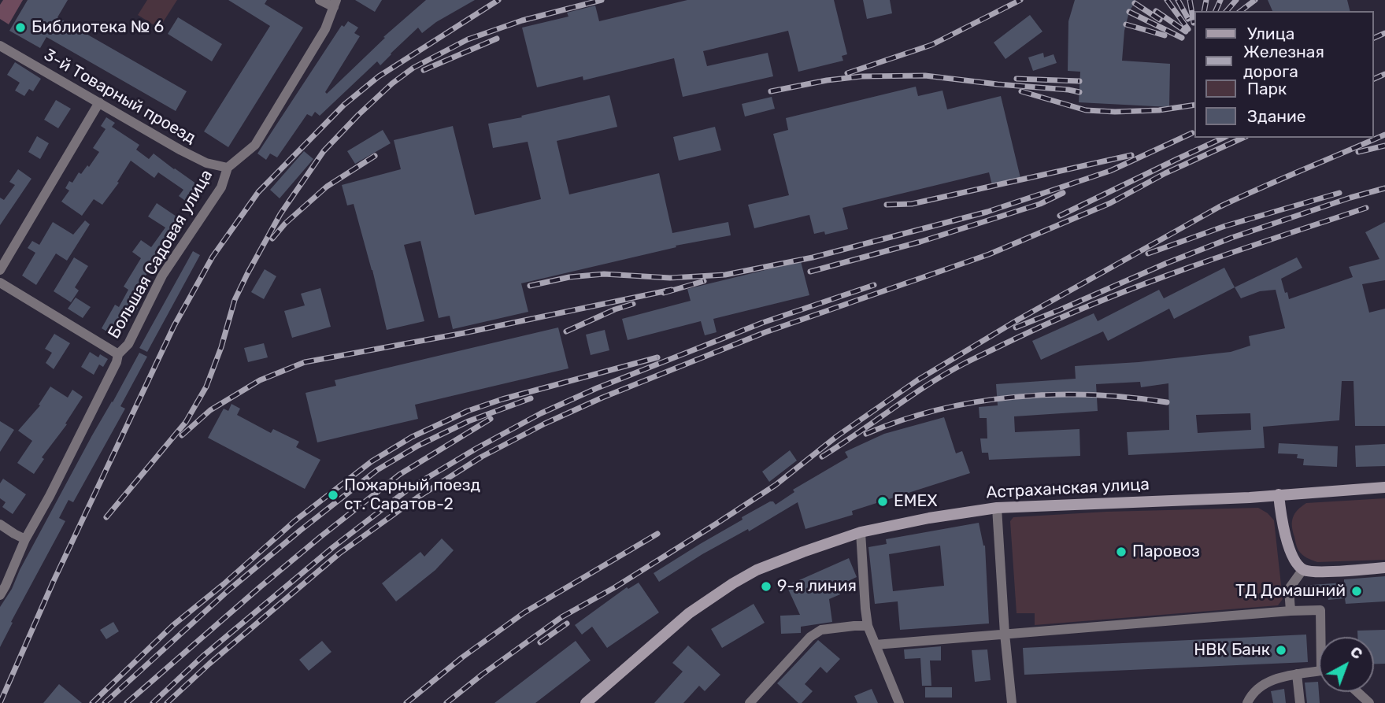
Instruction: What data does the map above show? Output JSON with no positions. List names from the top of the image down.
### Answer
{
  "streets": {
    "main road": ["Астраханская улица"],
    "street": ["3-й Товарный проезд", "Большая Садовая улица"]
  },
  "crossings": [
    ["3-й Товарный проезд", "Большая Садовая улица"]
  ],
  "places": [
    "Библиотека № 6",
    "Пожарный поезд ст. Саратов-2",
    "EMEX",
    "Паровоз",
    "9-я линия",
    "ТД Домашний",
    "НВК Банк"
  ],
  "legend": [
    "Улица",
    "Железная дорога",
    "Парк",
    "Здание"
  ],
  "north": "top right"
}
